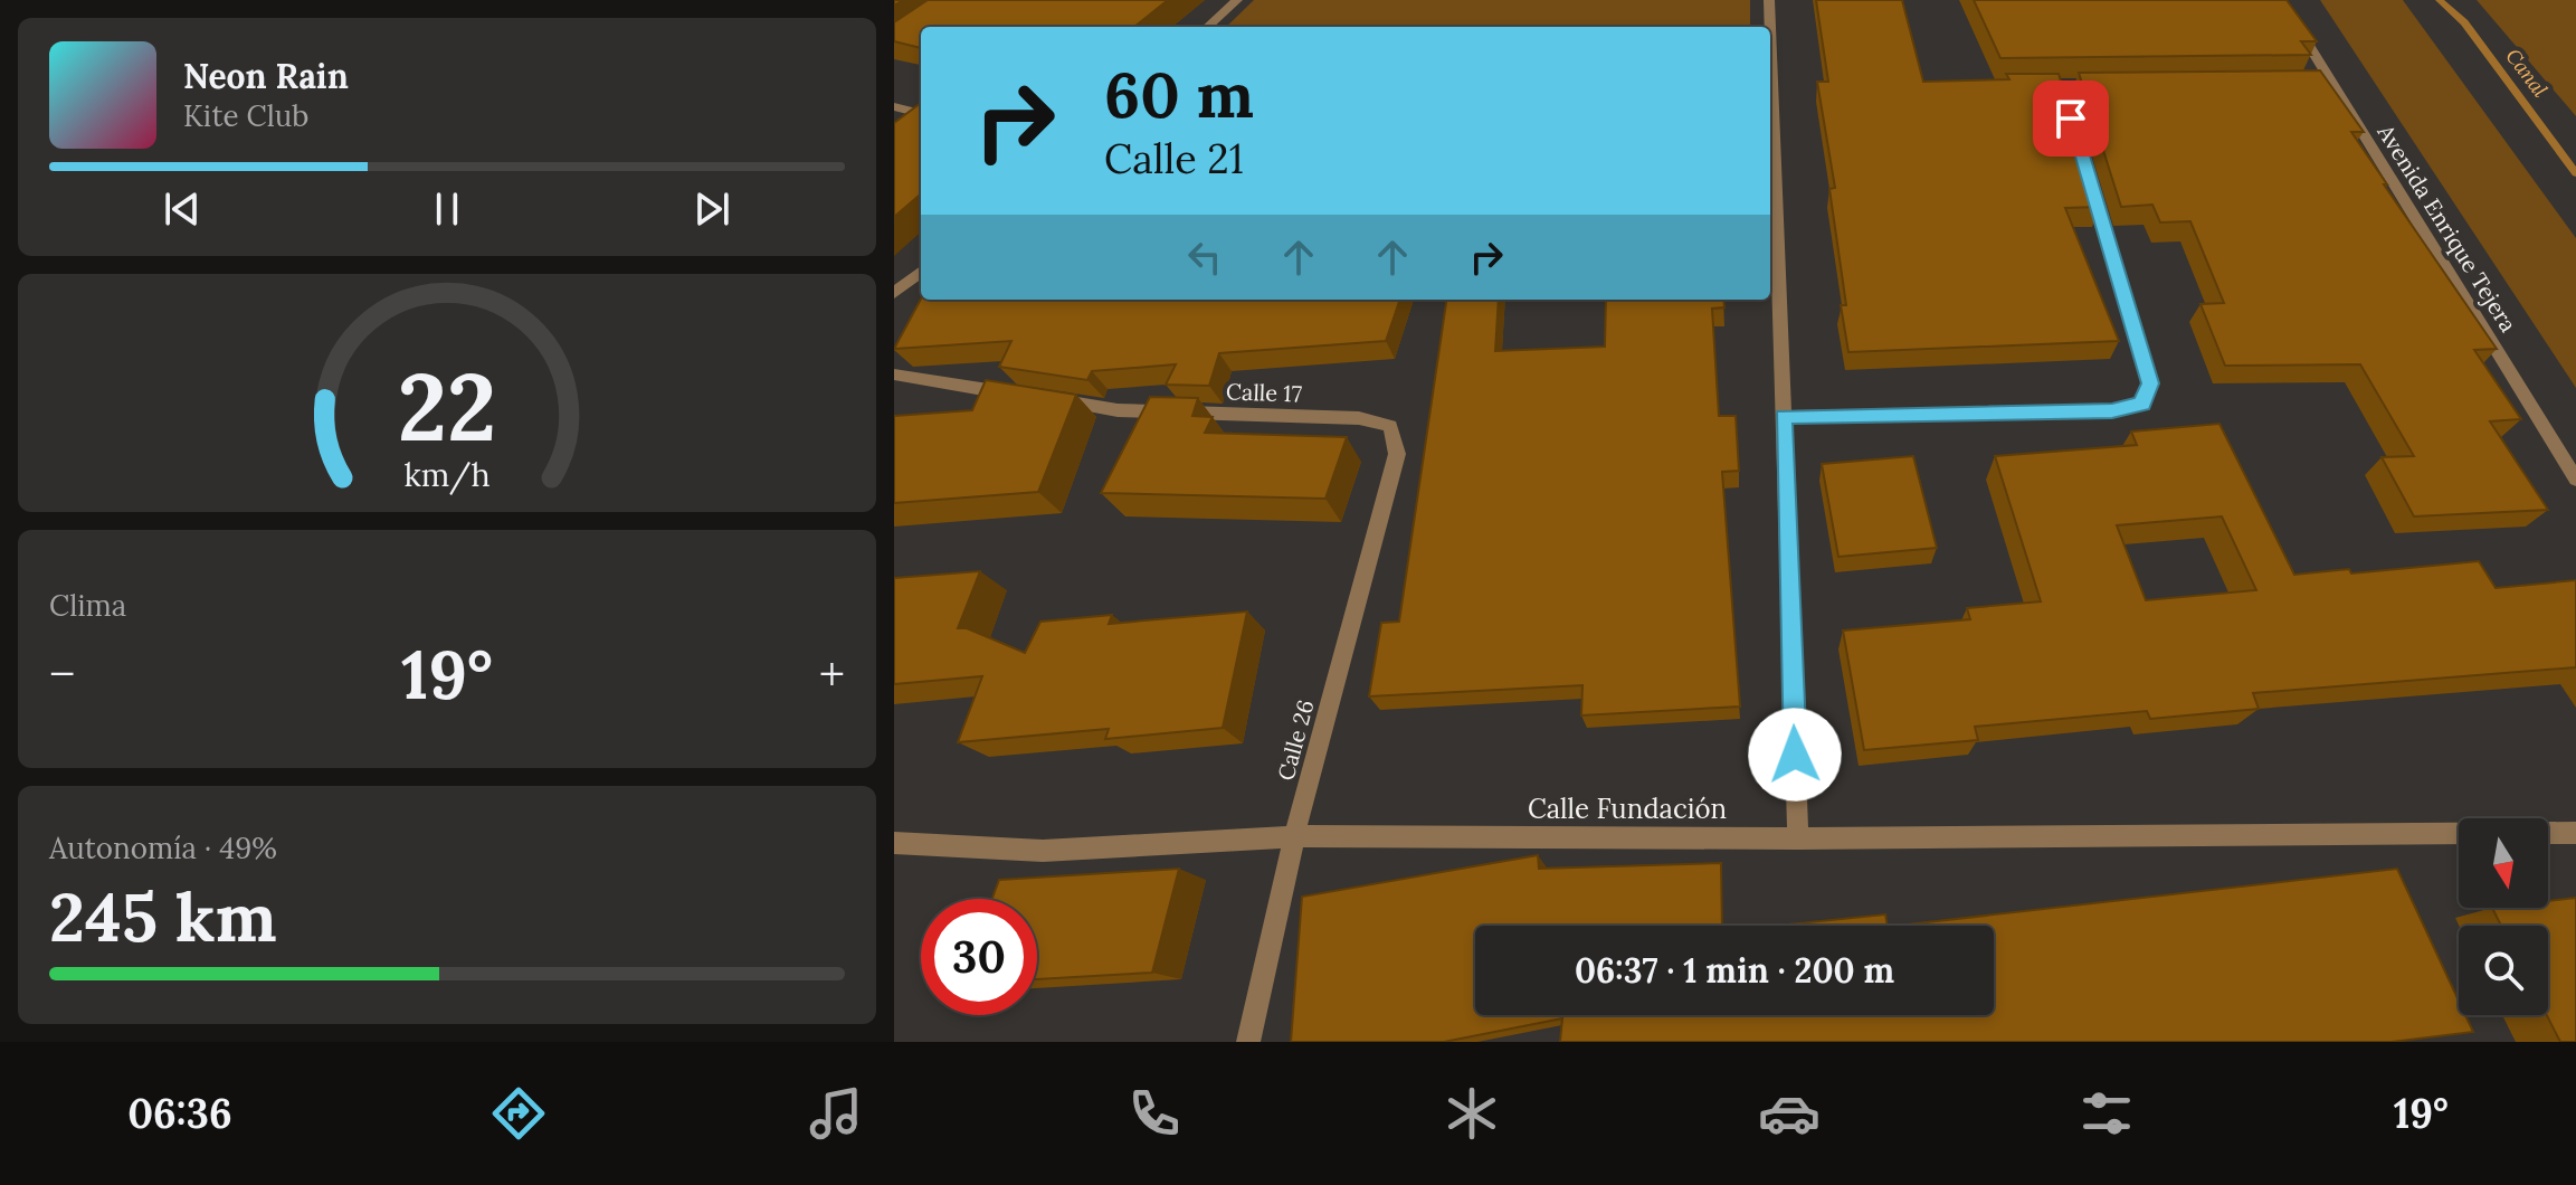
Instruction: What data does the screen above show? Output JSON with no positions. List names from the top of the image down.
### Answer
{
  "streets": {
    "street": [
      "Avenida Enrique Tejera",
      "Calle 17",
      "Calle 26",
      "Calle Fundación"
    ]
  },
  "crossings": [
    ["Calle 17", "Calle 26"],
    ["Calle 26", "Calle Fundación"]
  ],
  "water": ["Canal"],
  "north": "bottom",
  "page": {
    "turn": ["60 m", "Calle 21"],
    "song": ["Neon Rain", "Kite Club"],
    "tile": [
      "Clima",
      ["Autonomía · 49%", "245 km"]
    ],
    "heat": ["−", "19°", "+"],
    "limit": "30",
    "trip": "06:37 · 1 min · 200 m",
    "tabs": ["06:36", "19°"],
    "gauge": ["22", "km/h"]
  }
}
